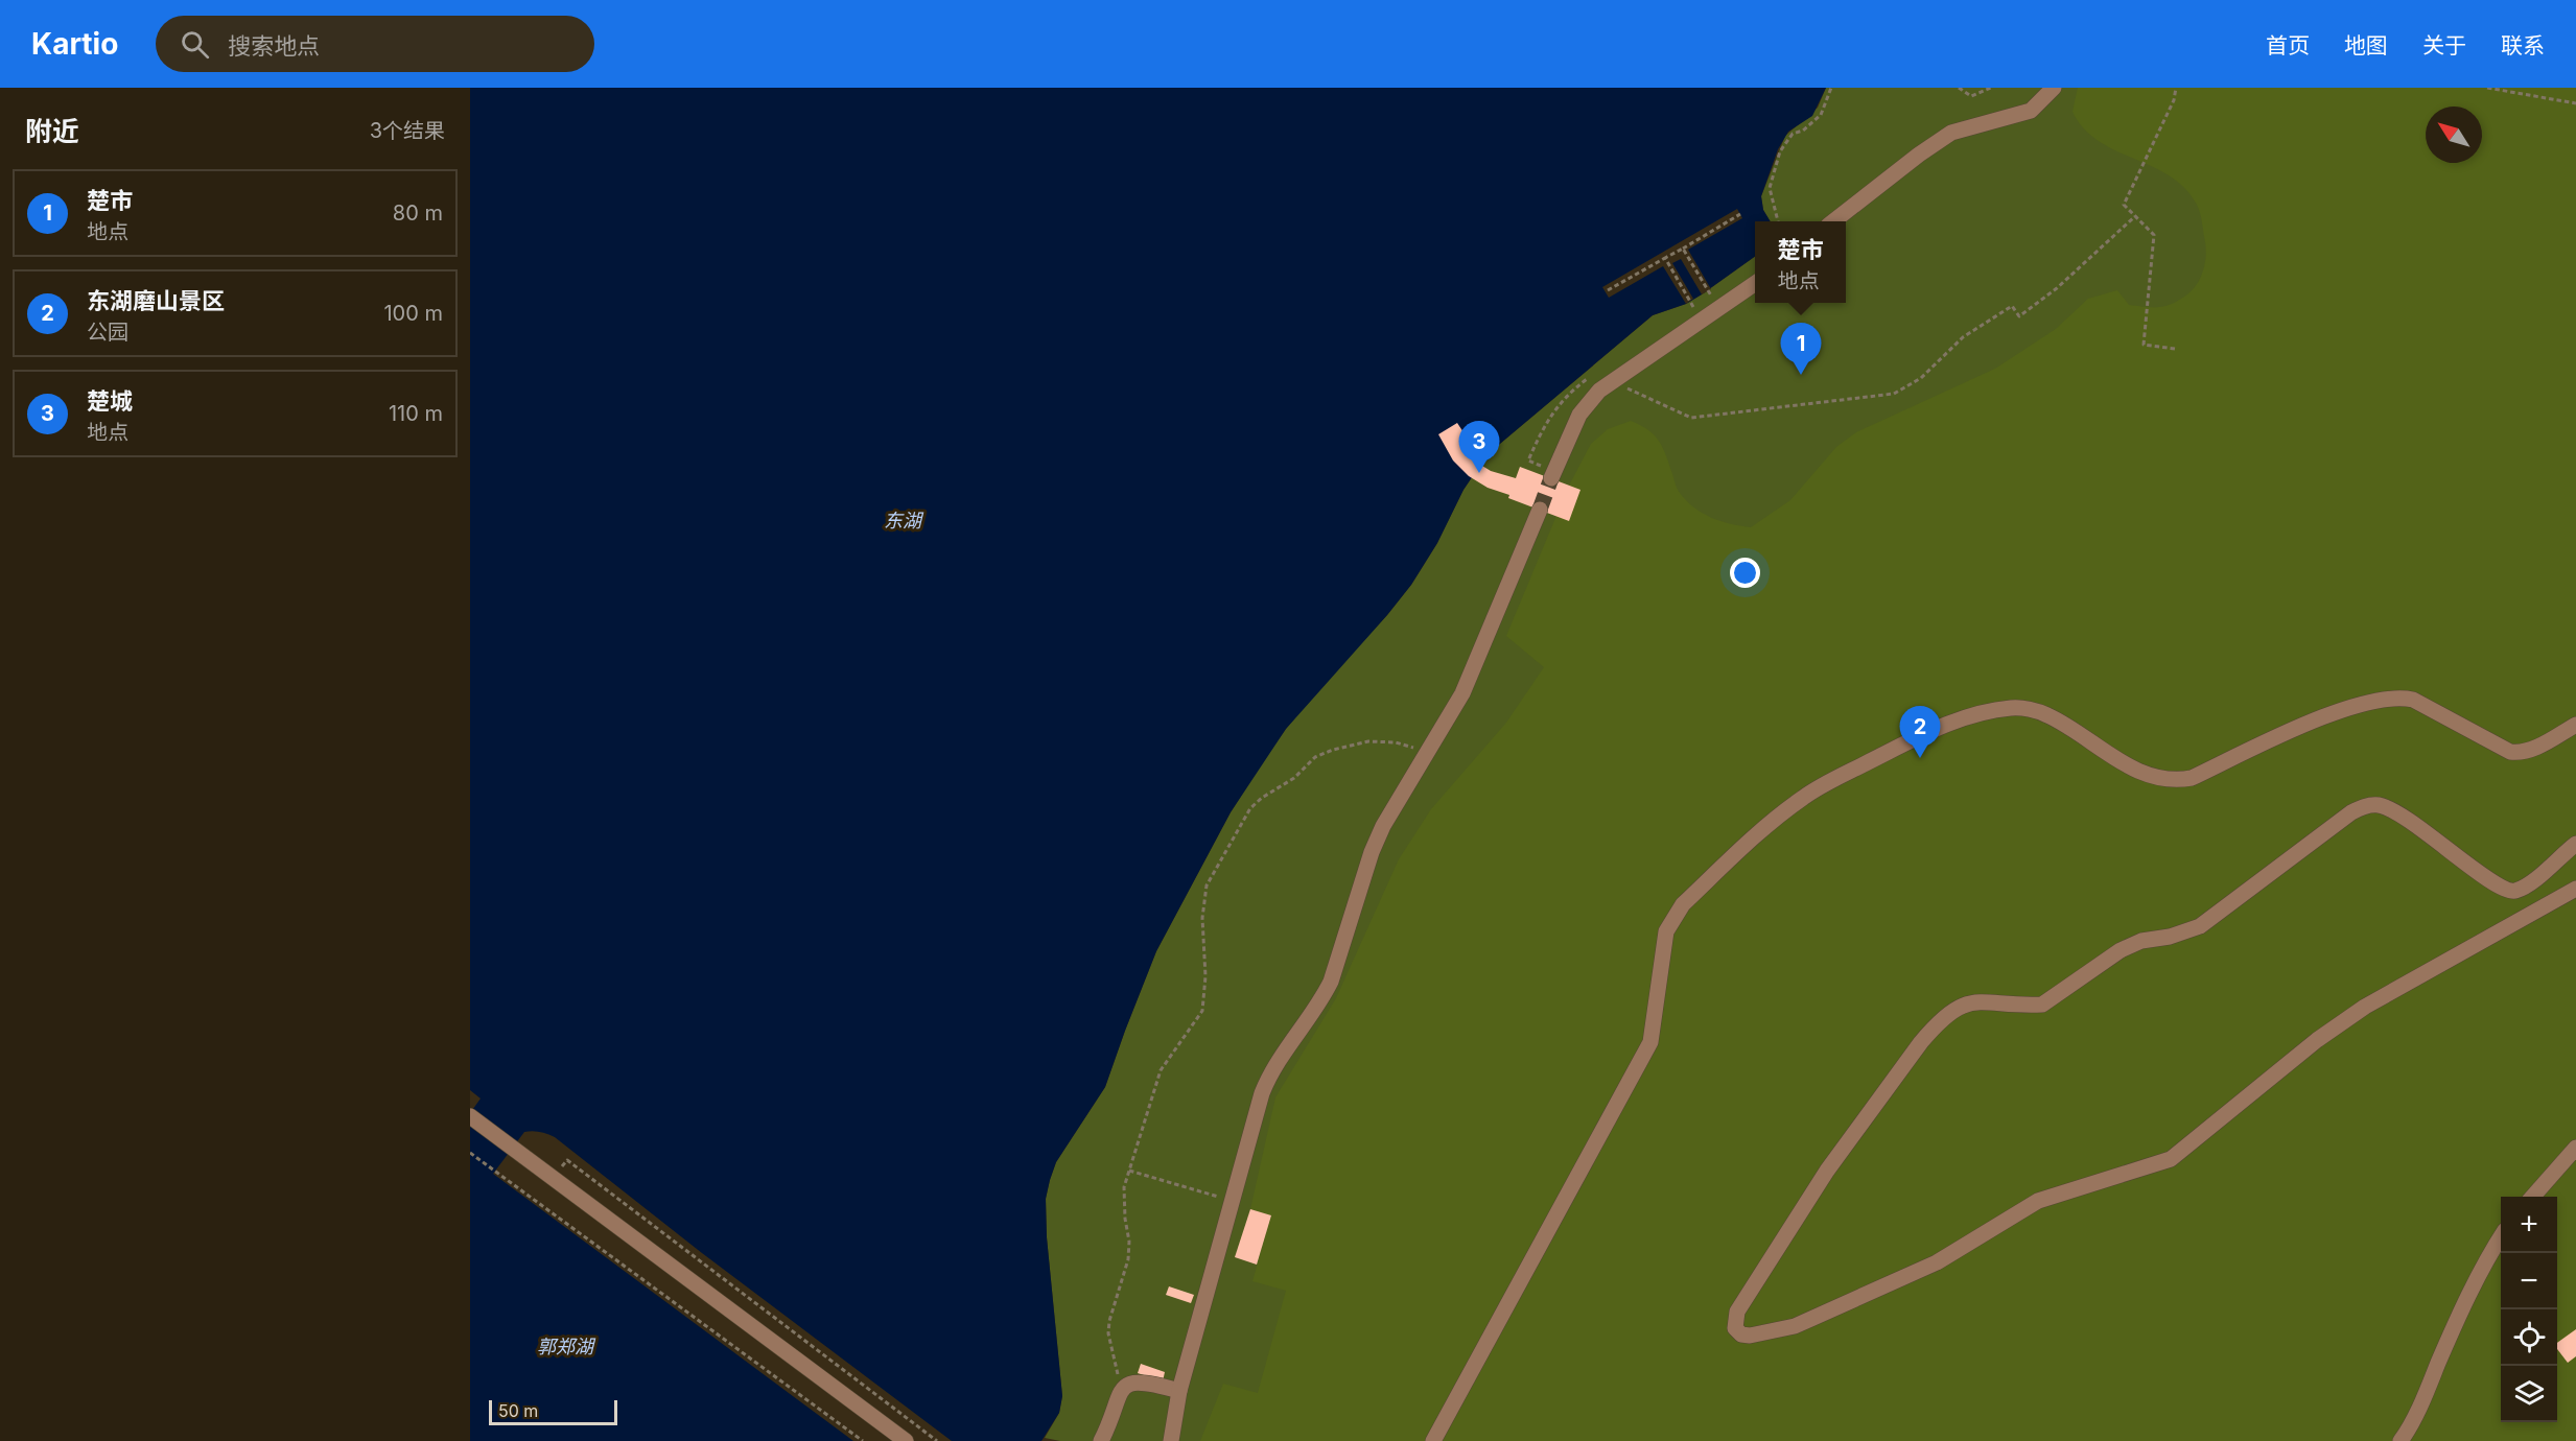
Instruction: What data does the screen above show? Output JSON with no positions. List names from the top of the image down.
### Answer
{
  "water": ["东湖", "郭郑湖"],
  "scale_bar": "50 m",
  "north": "top left",
  "page": {
    "header": "Kartio",
    "search": "搜索地点",
    "nav": [
      "首页",
      "地图",
      "关于",
      "联系"
    ],
    "heading": ["附近", "3个结果"],
    "list": [
      {
        "mark": "1",
        "name": "楚市",
        "note": "地点",
        "value": "80 m"
      },
      {
        "mark": "2",
        "name": "东湖磨山景区",
        "note": "公园",
        "value": "100 m"
      },
      {
        "mark": "3",
        "name": "楚城",
        "note": "地点",
        "value": "110 m"
      }
    ],
    "popup": ["楚市", "地点"],
    "pins": ["1", "3", "2"],
    "map_buttons": ["+", "−"],
    "scale": "50 m"
  }
}
